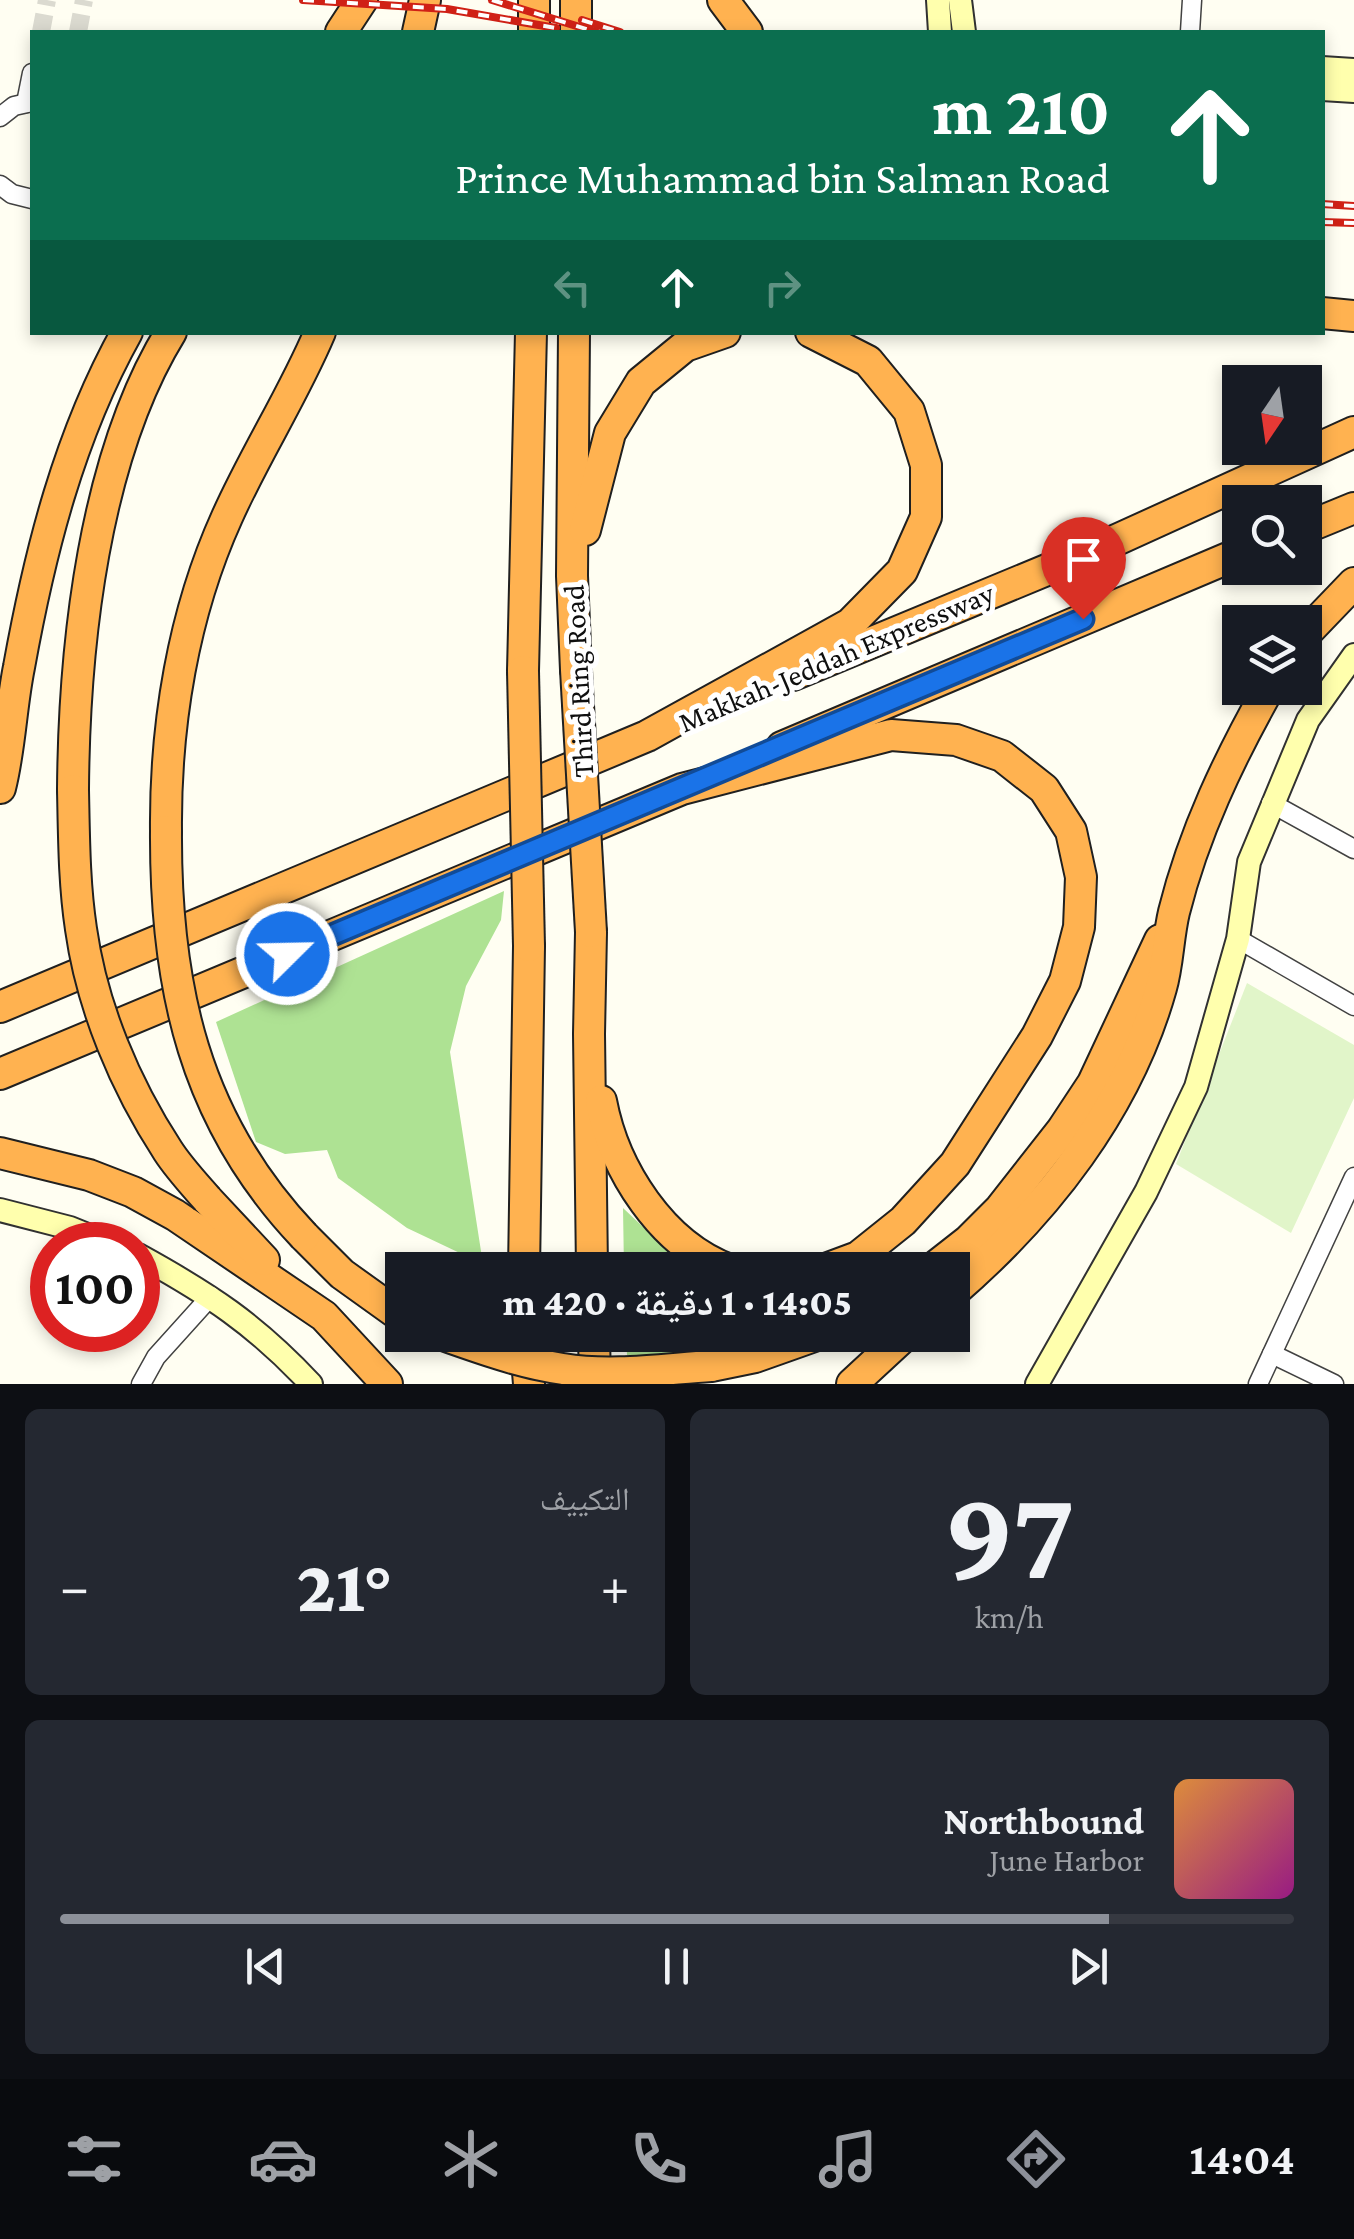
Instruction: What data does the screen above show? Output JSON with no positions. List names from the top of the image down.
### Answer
{
  "streets": {
    "highway": ["Makkah-Jeddah Expressway", "Third Ring Road"]
  },
  "north": "bottom",
  "page": {
    "turn": ["210 m", "Prince Muhammad bin Salman Road"],
    "limit": "100",
    "trip": "14:05 · 1 دقيقة · 420 m",
    "tile": [
      ["97", "km/h"],
      "التكييف"
    ],
    "heat": ["−", "21°", "+"],
    "song": ["Northbound", "June Harbor"],
    "tabs": "14:04"
  }
}
